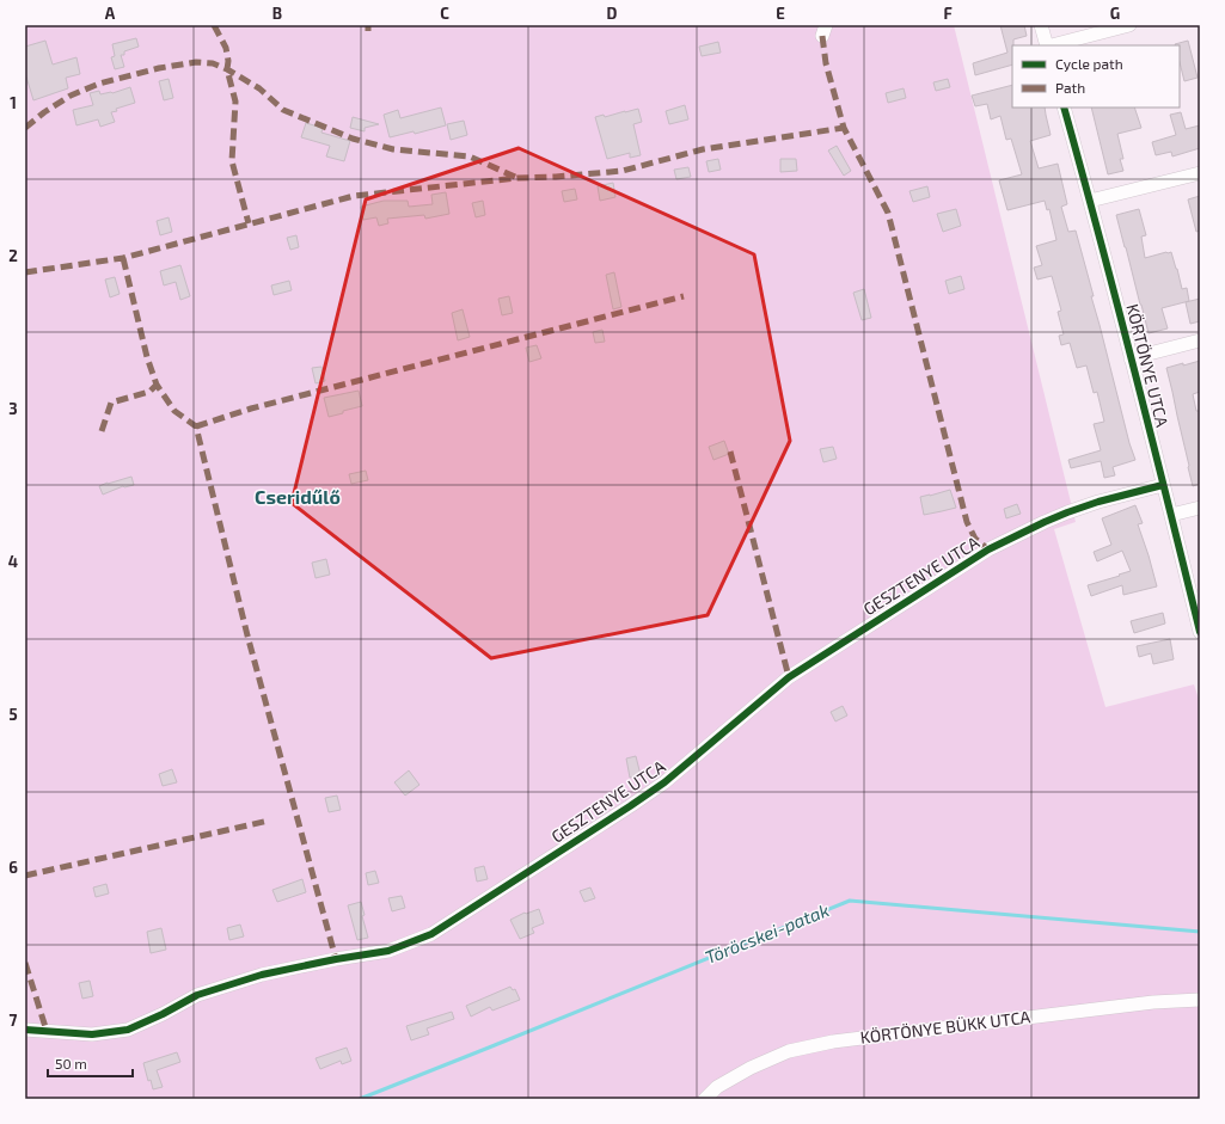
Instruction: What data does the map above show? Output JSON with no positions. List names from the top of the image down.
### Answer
{
  "streets": {
    "street": ["KÖRTÖNYE UTCA", "GESZTENYE UTCA", "KÖRTÖNYE BÜKK UTCA"]
  },
  "crossings": [
    ["KÖRTÖNYE UTCA", "GESZTENYE UTCA"]
  ],
  "districts": ["Cseridűlő"],
  "water": ["Töröcskei-patak"],
  "legend": ["Cycle path", "Path"],
  "scale_bar": "50 m",
  "grid": {
    "columns": [
      "A",
      "B",
      "C",
      "D",
      "E",
      "F",
      "G"
    ],
    "rows": [
      "1",
      "2",
      "3",
      "4",
      "5",
      "6",
      "7"
    ]
  }
}
